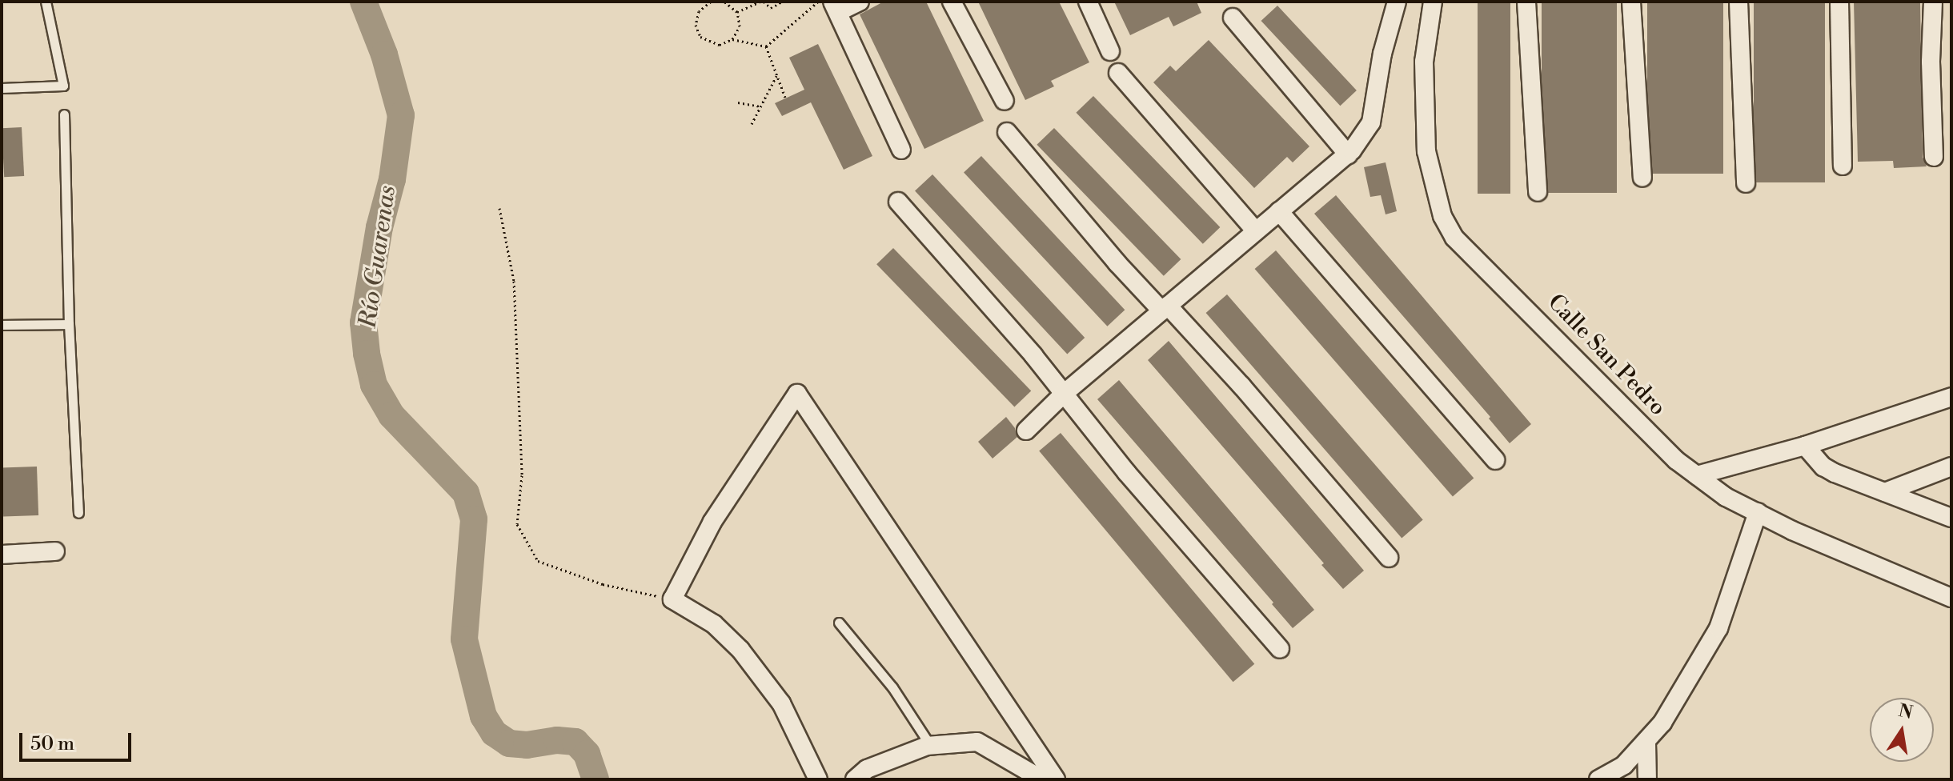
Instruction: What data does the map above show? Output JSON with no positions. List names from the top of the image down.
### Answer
{
  "streets": {
    "street": ["Calle San Pedro"]
  },
  "water": ["Río Guarenas"],
  "scale_bar": "50 m",
  "north": "top"
}
